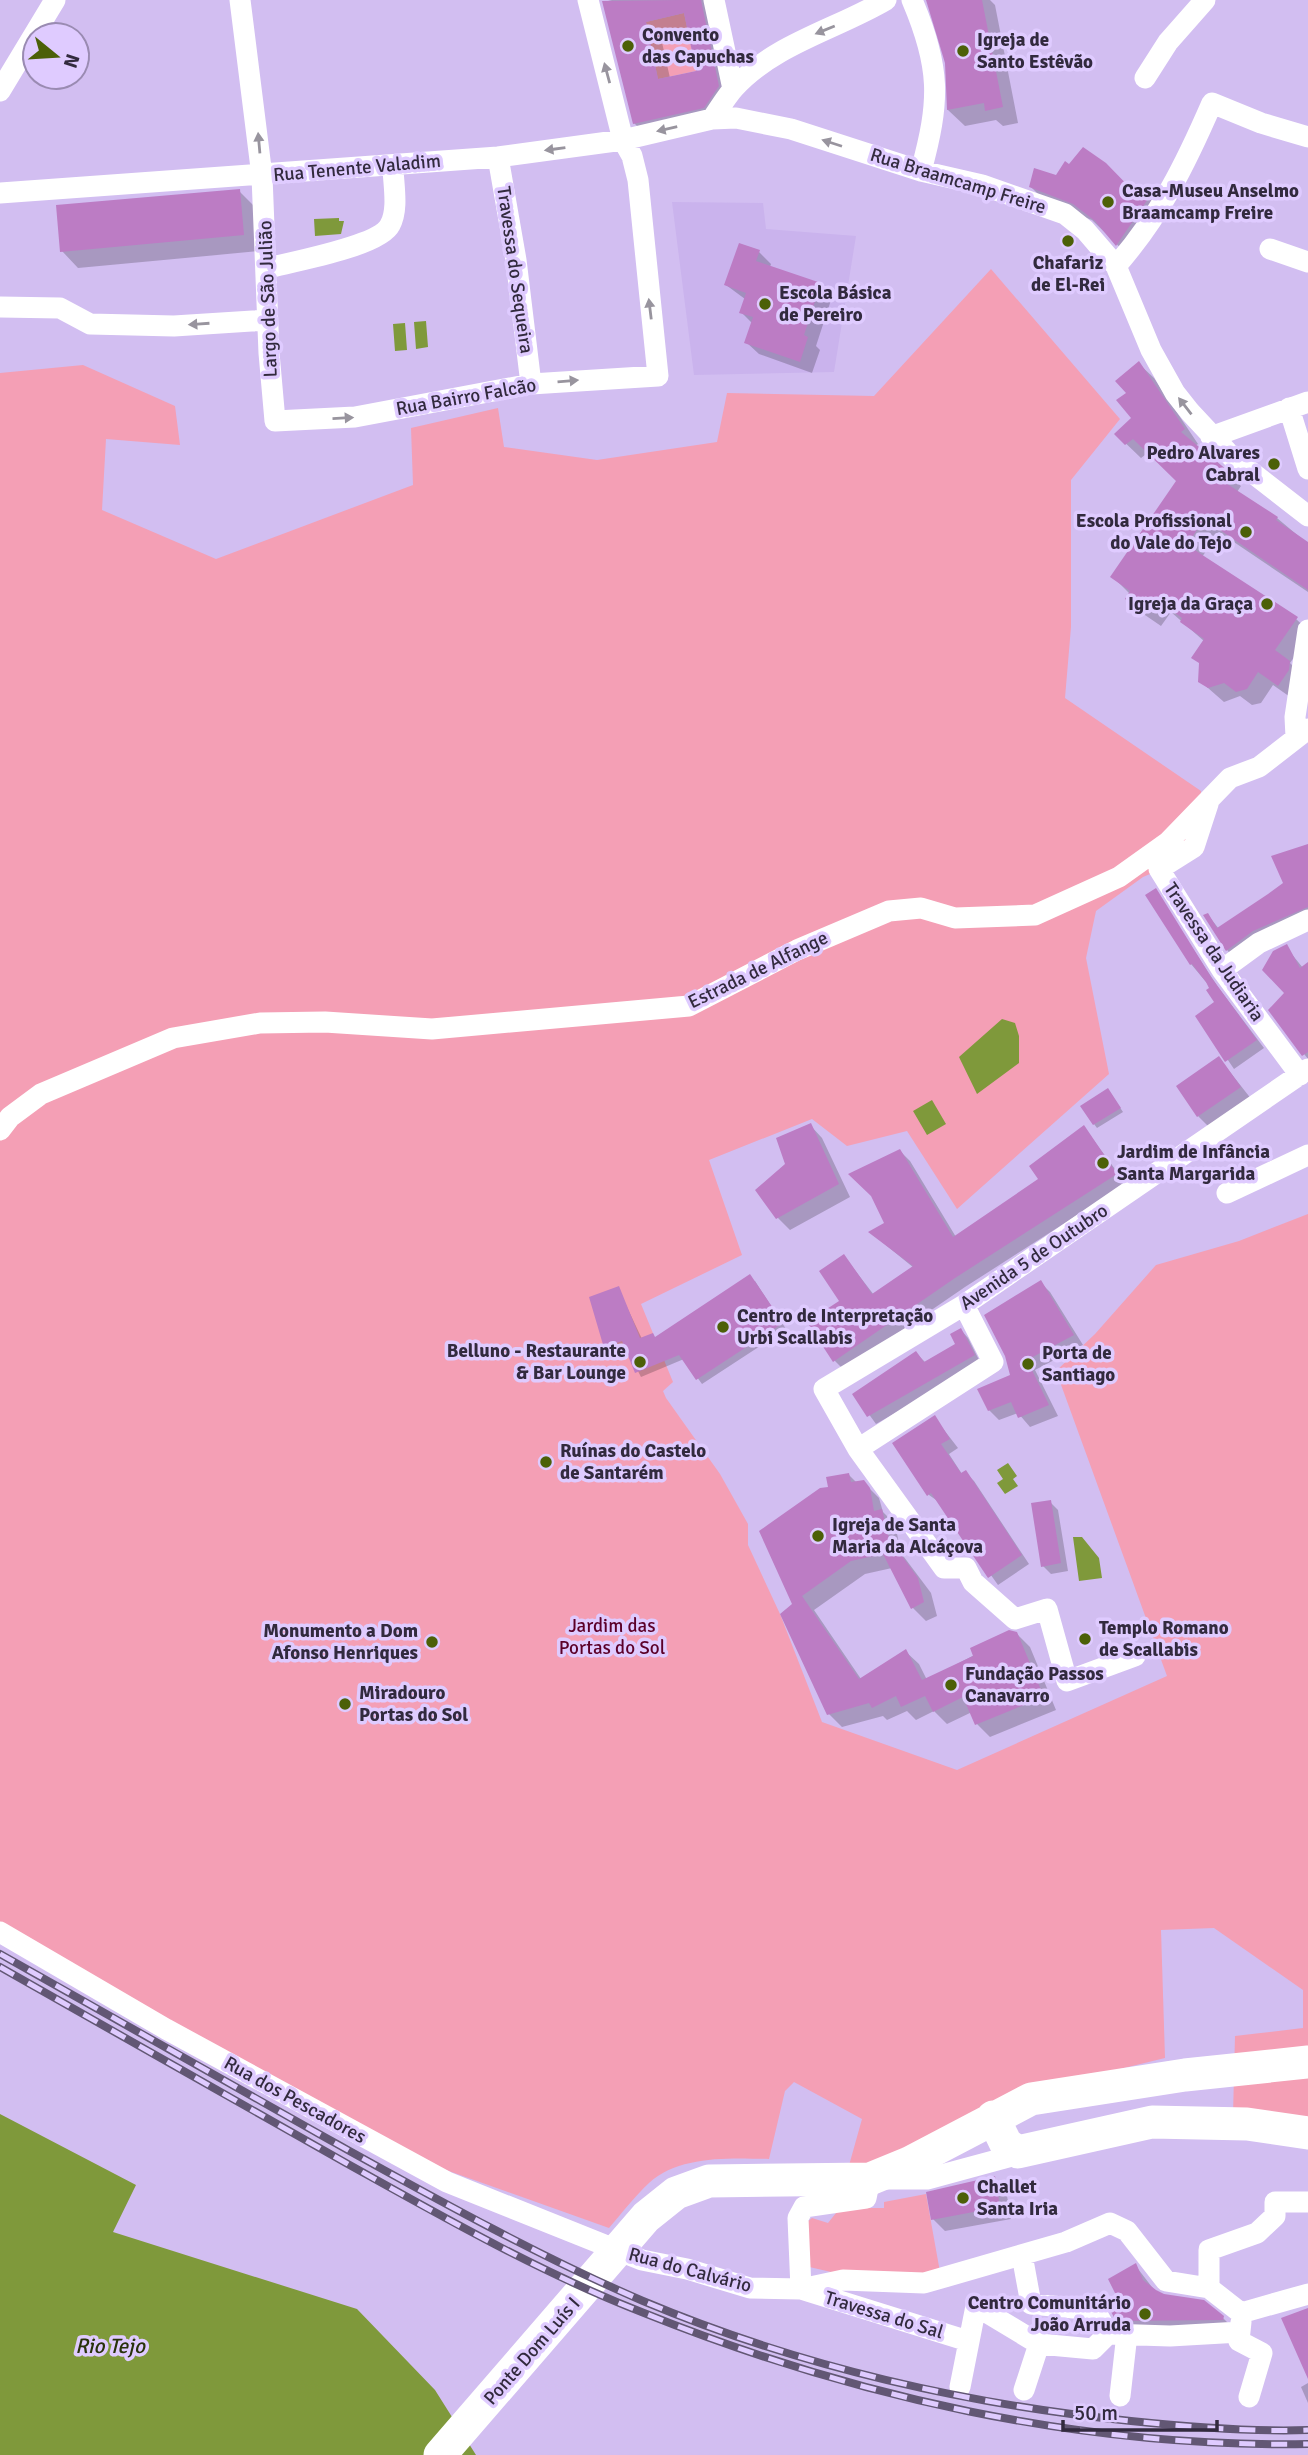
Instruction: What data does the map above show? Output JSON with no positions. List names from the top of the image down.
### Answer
{
  "streets": {
    "main road": ["Ponte Dom Luís I"],
    "street": [
      "Rua Tenente Valadim",
      "Rua Braamcamp Freire",
      "Travessa do Sequeira",
      "Largo de São Julião",
      "Rua Bairro Falcão",
      "Travessa da Judiaria",
      "Estrada de Alfange",
      "Avenida 5 de Outubro",
      "Rua dos Pescadores",
      "Rua do Calvário",
      "Travessa do Sal"
    ]
  },
  "crossings": [
    ["Rua Tenente Valadim", "Rua Braamcamp Freire"],
    ["Rua Tenente Valadim", "Travessa do Sequeira"],
    ["Rua Tenente Valadim", "Largo de São Julião"],
    ["Rua Tenente Valadim", "Rua Bairro Falcão"],
    ["Travessa do Sequeira", "Rua Bairro Falcão"],
    ["Largo de São Julião", "Rua Bairro Falcão"],
    ["Travessa da Judiaria", "Estrada de Alfange"],
    ["Travessa da Judiaria", "Avenida 5 de Outubro"],
    ["Rua dos Pescadores", "Rua do Calvário"],
    ["Rua dos Pescadores", "Ponte Dom Luís I"],
    ["Rua do Calvário", "Travessa do Sal"],
    ["Rua do Calvário", "Ponte Dom Luís I"]
  ],
  "one_way": ["Rua Braamcamp Freire", "Largo de São Julião"],
  "water": ["Rio Tejo"],
  "parks": ["Jardim das Portas do Sol"],
  "places": [
    "Convento das Capuchas",
    "Igreja de Santo Estêvão",
    "Casa-Museu Anselmo Braamcamp Freire",
    "Chafariz de El-Rei",
    "Escola Básica de Pereiro",
    "Pedro Alvares Cabral",
    "Escola Profissional do Vale do Tejo",
    "Igreja da Graça",
    "Jardim de Infância Santa Margarida",
    "Centro de Interpretação Urbi Scallabis",
    "Belluno - Restaurante & Bar Lounge",
    "Porta de Santiago",
    "Ruínas do Castelo de Santarém",
    "Igreja de Santa Maria da Alcáçova",
    "Templo Romano de Scallabis",
    "Monumento a Dom Afonso Henriques",
    "Fundação Passos Canavarro",
    "Miradouro Portas do Sol",
    "Challet Santa Iria",
    "Centro Comunitário João Arruda"
  ],
  "scale_bar": "50 m",
  "north": "right"
}
